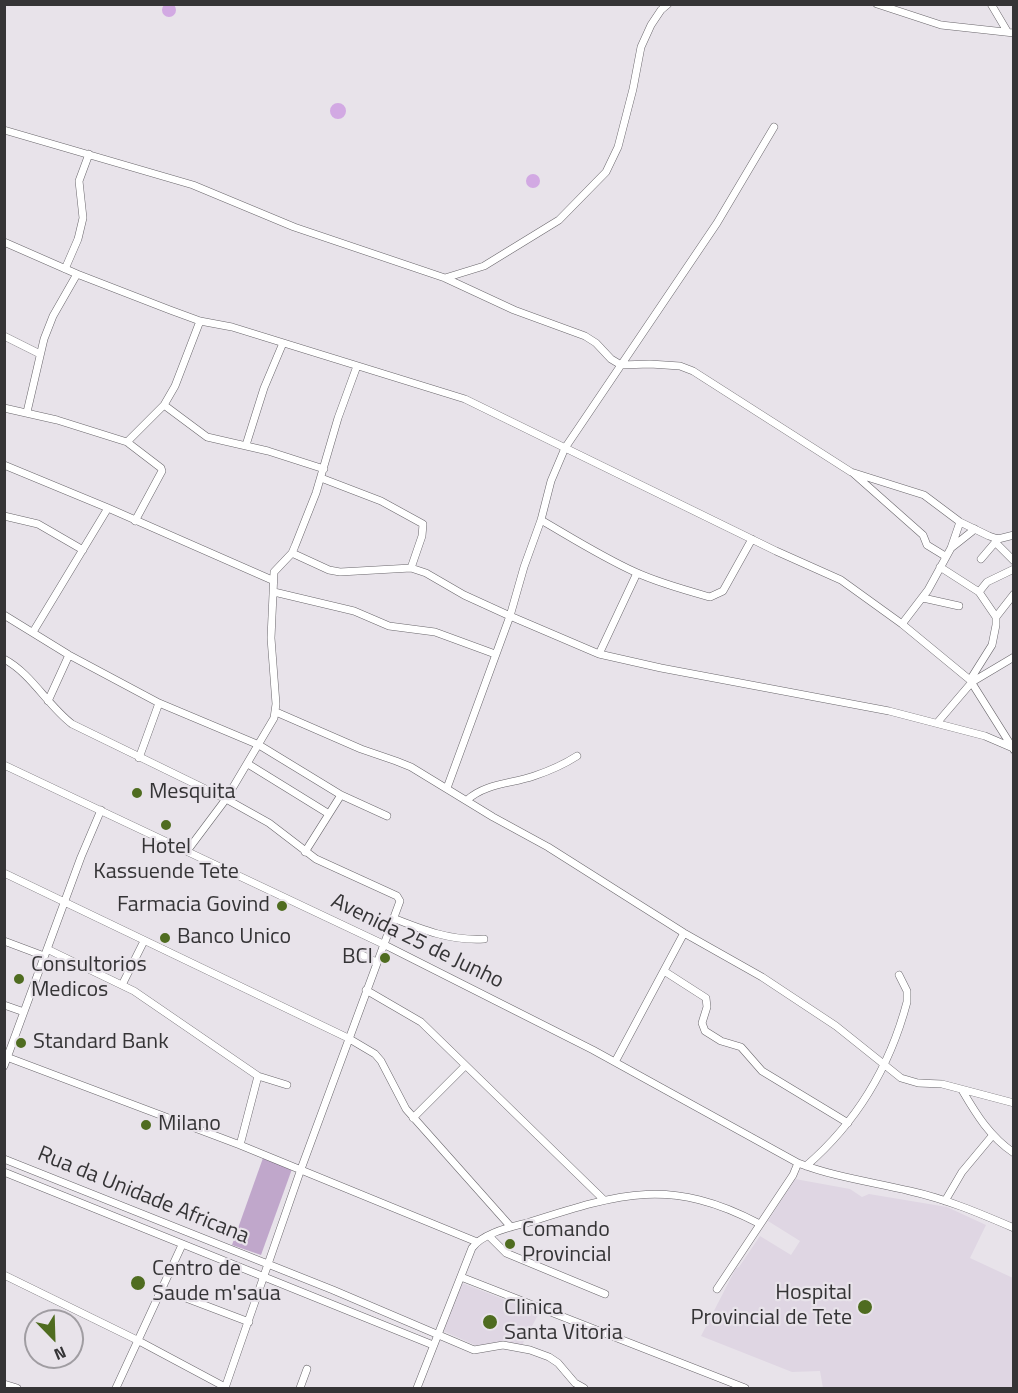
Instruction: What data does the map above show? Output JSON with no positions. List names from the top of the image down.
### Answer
{
  "streets": {
    "street": ["Avenida 25 de Junho", "Rua da Unidade Africana"]
  },
  "places": [
    "Mesquita",
    "Hotel Kassuende Tete",
    "Farmacia Govind",
    "Banco Unico",
    "BCI",
    "Consultorios Medicos",
    "Standard Bank",
    "Milano",
    "Comando Provincial",
    "Centro de Saude m'saua",
    "Hospital Provincial de Tete",
    "Clinica Santa Vitoria"
  ],
  "north": "bottom right"
}
